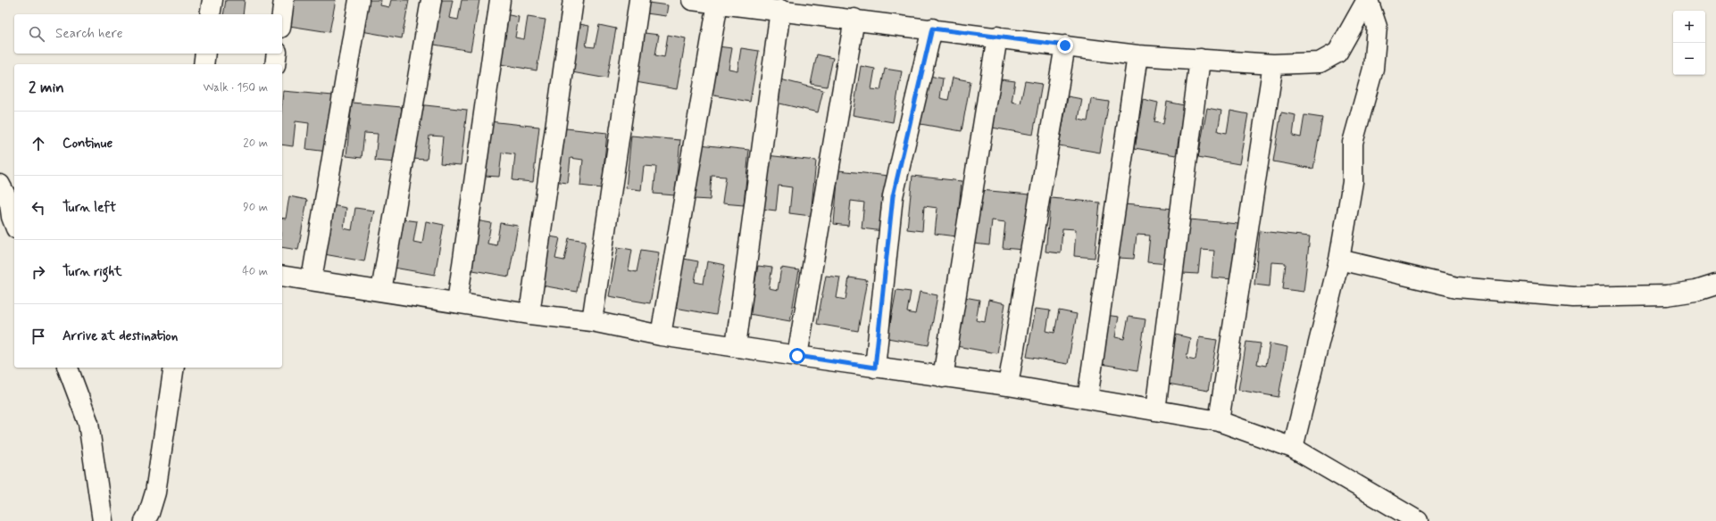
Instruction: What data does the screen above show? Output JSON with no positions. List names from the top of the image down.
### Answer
{
  "page": {
    "map_buttons": ["+", "−"],
    "search": "Search here",
    "heading": ["2 min", "Walk · 150 m"],
    "list": [
      ["Continue", "20 m"],
      ["Turn left", "90 m"],
      ["Turn right", "40 m"],
      "Arrive at destination"
    ]
  }
}
